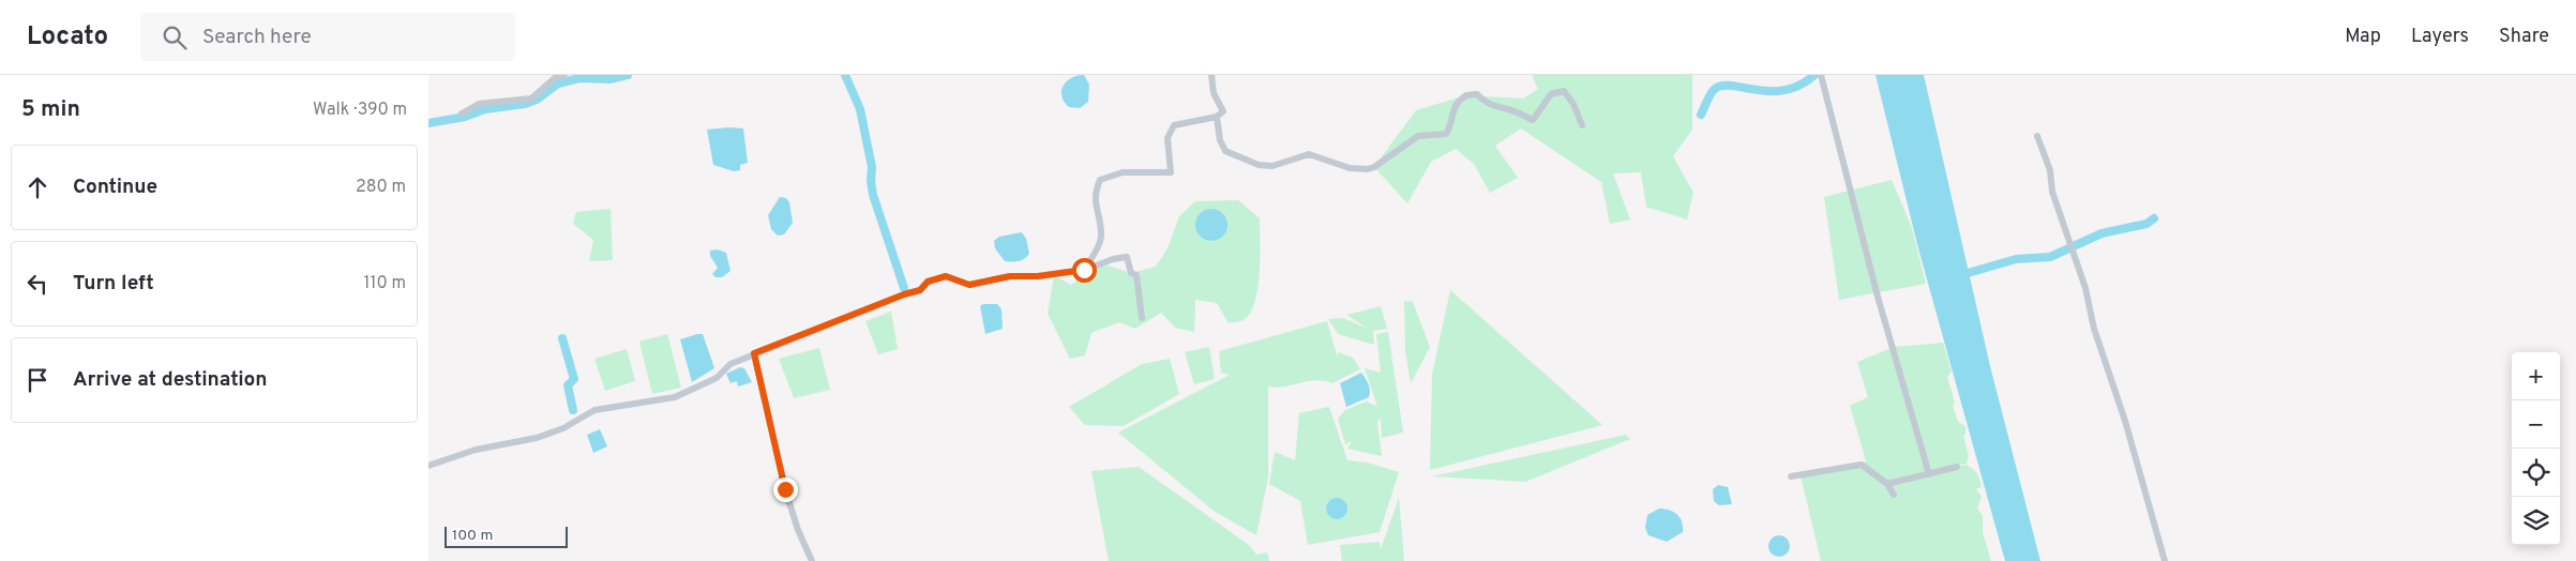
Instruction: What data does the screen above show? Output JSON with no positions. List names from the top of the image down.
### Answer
{
  "scale_bar": "100 m",
  "page": {
    "header": "Locato",
    "search": "Search here",
    "nav": ["Map", "Layers", "Share"],
    "heading": ["5 min", "Walk · 390 m"],
    "list": [
      ["Continue", "280 m"],
      ["Turn left", "110 m"],
      "Arrive at destination"
    ],
    "map_buttons": ["+", "−"],
    "scale": "100 m"
  }
}
